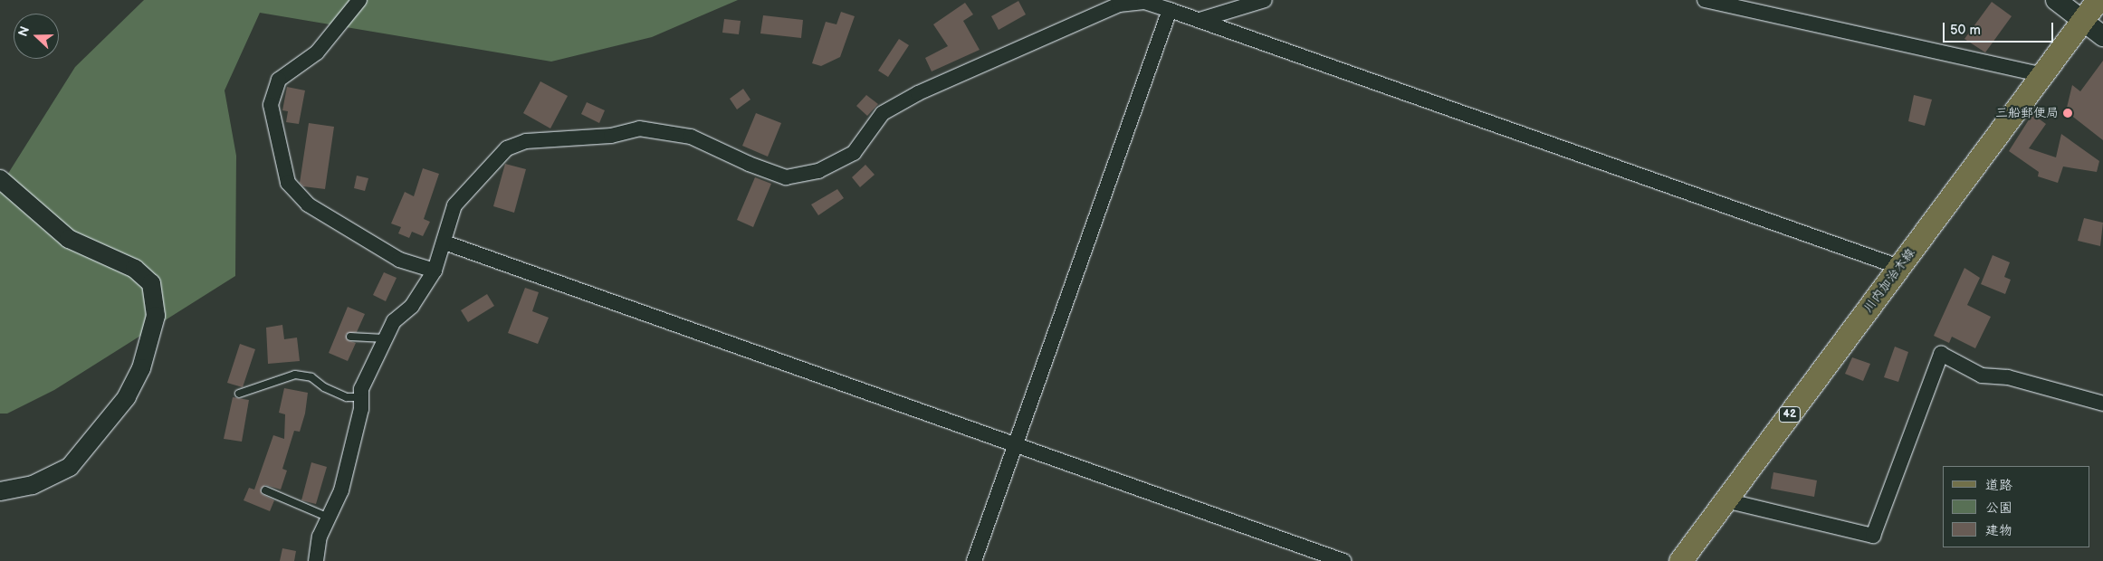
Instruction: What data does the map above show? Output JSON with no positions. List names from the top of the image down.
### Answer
{
  "streets": {
    "main road": ["川内加治木線", "42"]
  },
  "places": ["三船郵便局"],
  "legend": ["道路", "公園", "建物"],
  "scale_bar": "50 m",
  "north": "left"
}
